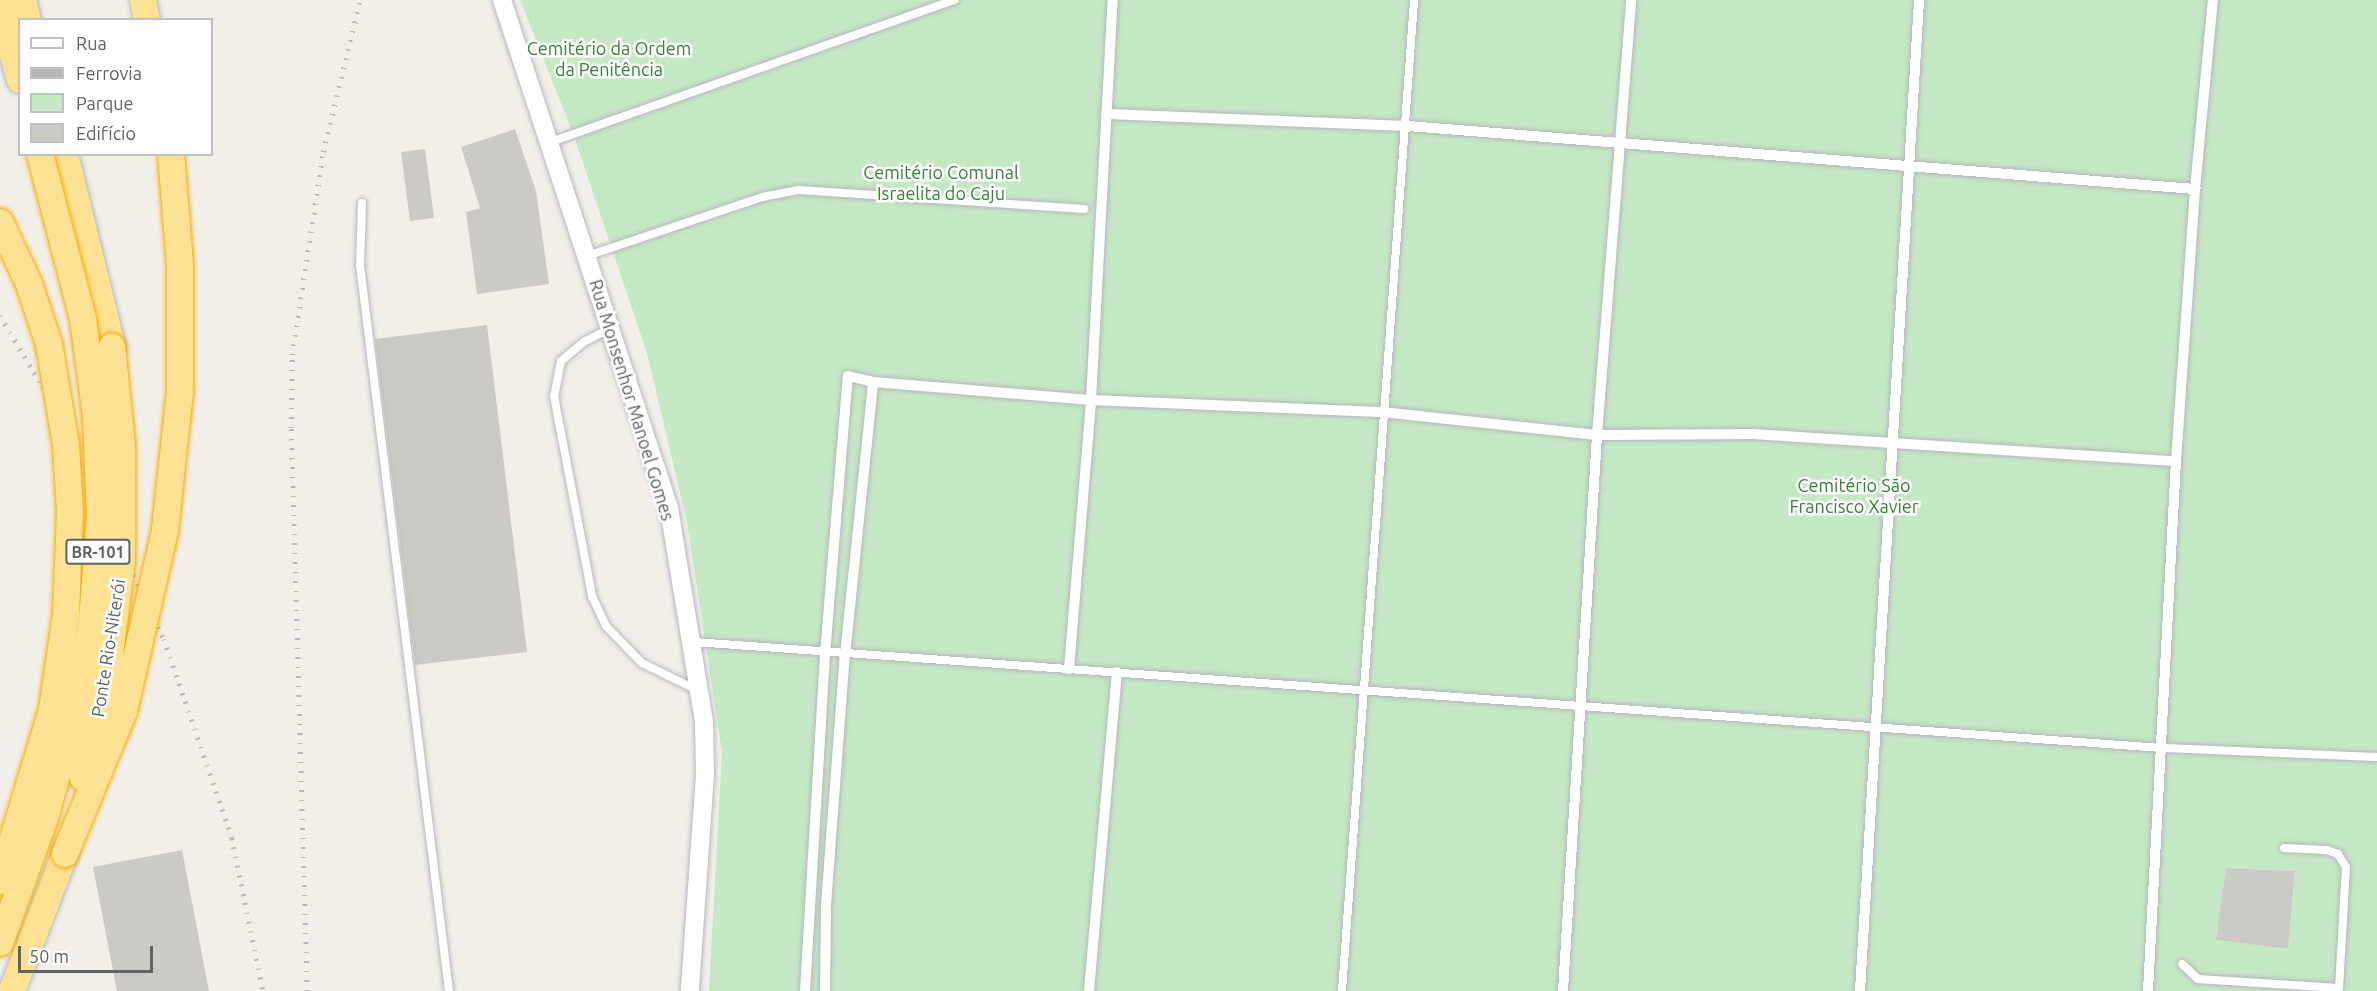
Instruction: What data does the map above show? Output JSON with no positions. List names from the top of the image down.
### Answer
{
  "streets": {
    "highway": ["BR-101", "Ponte Rio-Niterói"],
    "street": ["Rua Monsenhor Manoel Gomes"]
  },
  "parks": ["Cemitério da Ordem da Penitência", "Cemitério Comunal Israelita do Caju", "Cemitério São Francisco Xavier"],
  "legend": [
    "Rua",
    "Ferrovia",
    "Parque",
    "Edifício"
  ],
  "scale_bar": "50 m"
}
